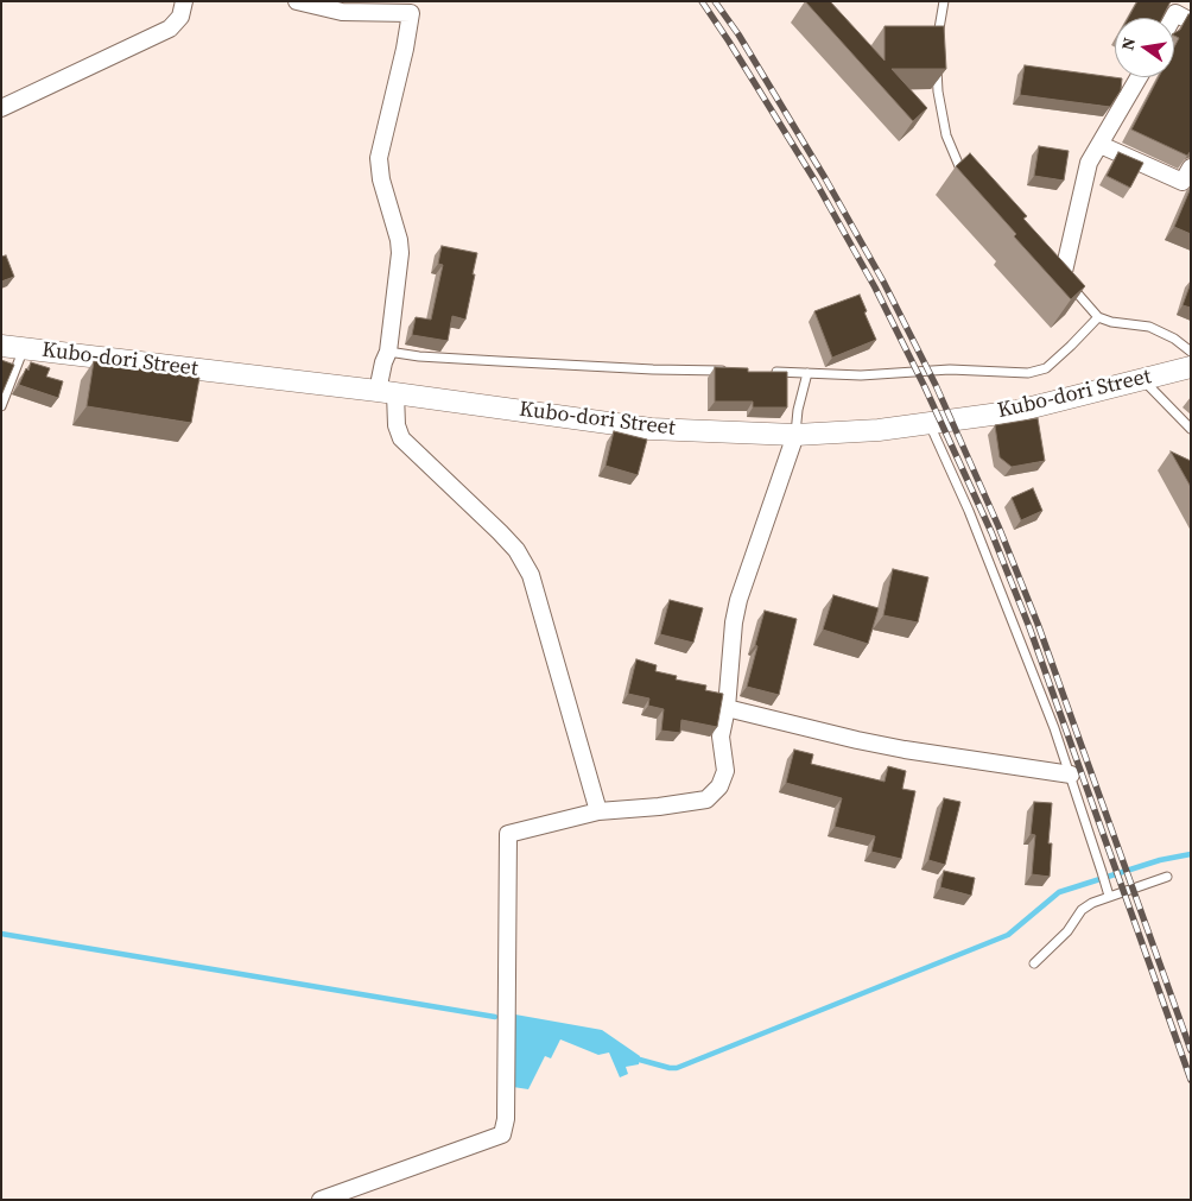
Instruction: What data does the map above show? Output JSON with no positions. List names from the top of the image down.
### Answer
{
  "streets": {
    "street": ["Kubo-dori Street"]
  },
  "north": "left"
}
